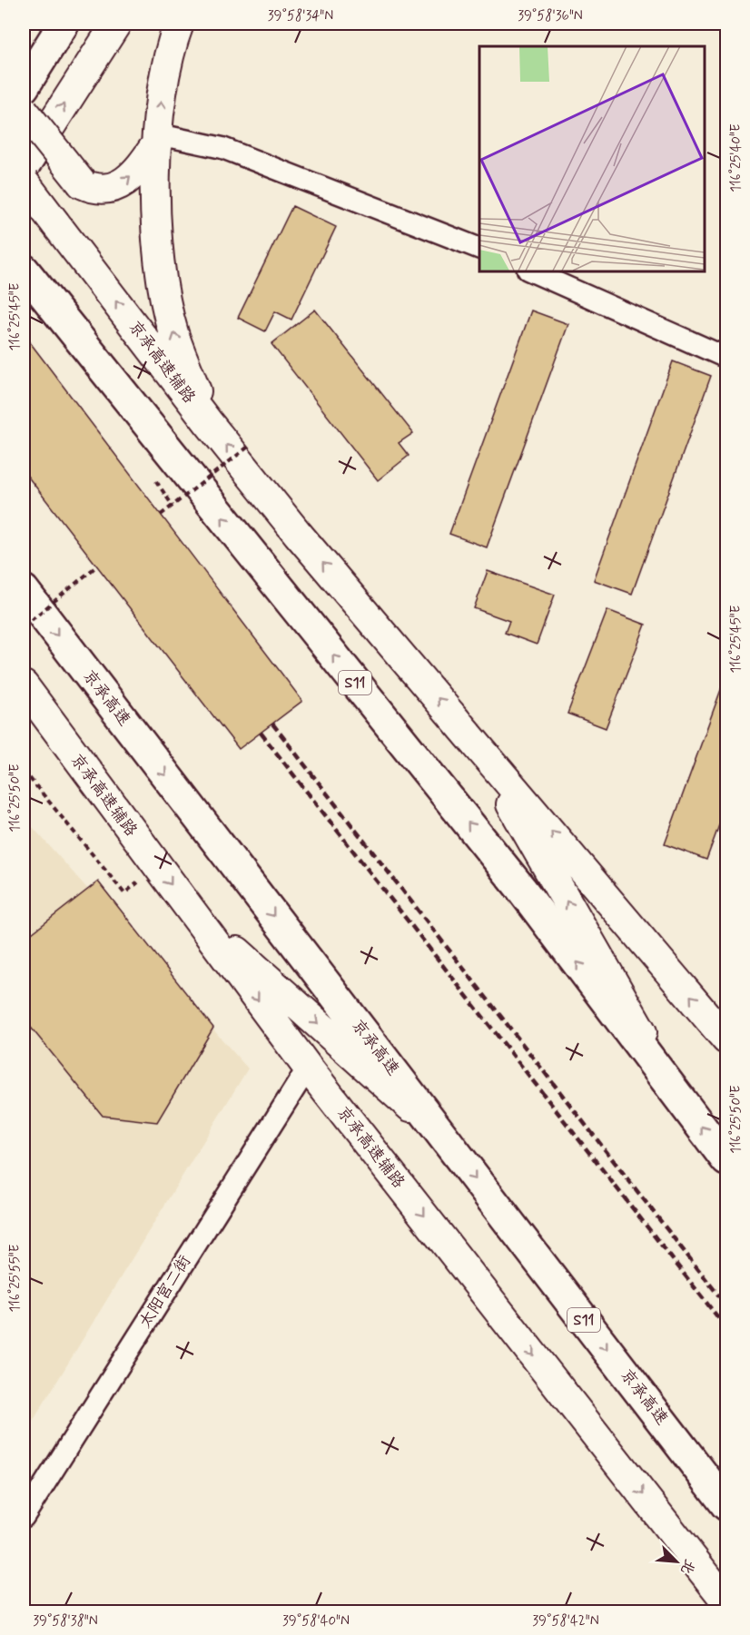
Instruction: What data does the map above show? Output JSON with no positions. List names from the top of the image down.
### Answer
{
  "streets": {
    "main road": ["S11", "京承高速"],
    "street": ["京承高速辅路", "太阳宫二街"]
  },
  "crossings": [
    ["京承高速辅路", "太阳宫二街"]
  ],
  "north": "bottom right",
  "coordinates": [
    "39°58'34\"N",
    "39°58'36\"N",
    "116°25'40\"E",
    "116°25'45\"E",
    "116°25'50\"E",
    "116°25'55\"E",
    "39°58'38\"N",
    "39°58'40\"N",
    "39°58'42\"N"
  ]
}
